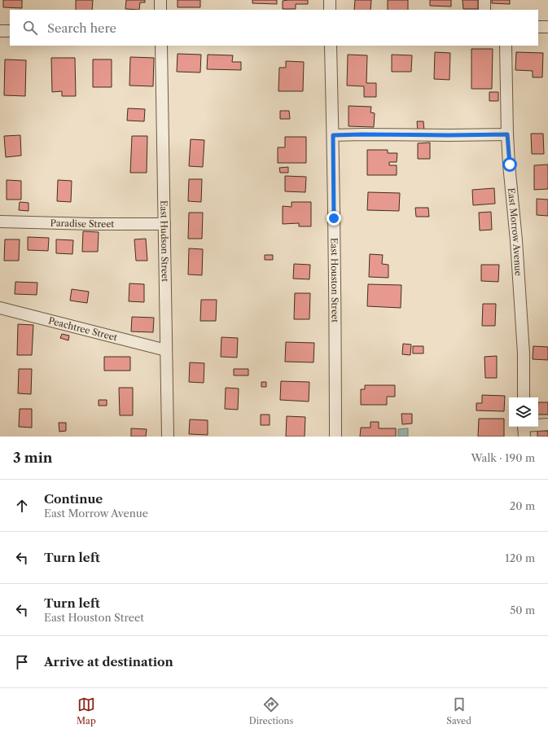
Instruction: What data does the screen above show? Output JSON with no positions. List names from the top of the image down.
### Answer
{
  "streets": {
    "street": [
      "Paradise Street",
      "East Morrow Avenue",
      "East Hudson Street",
      "East Houston Street",
      "Peachtree Street"
    ]
  },
  "crossings": [
    ["Paradise Street", "East Hudson Street"],
    ["East Hudson Street", "Peachtree Street"]
  ],
  "page": {
    "search": "Search here",
    "heading": ["3 min", "Walk · 190 m"],
    "list": [
      ["Continue", "East Morrow Avenue", "20 m"],
      ["Turn left", "120 m"],
      ["Turn left", "East Houston Street", "50 m"],
      "Arrive at destination"
    ],
    "nav": ["Map", "Directions", "Saved"]
  }
}
